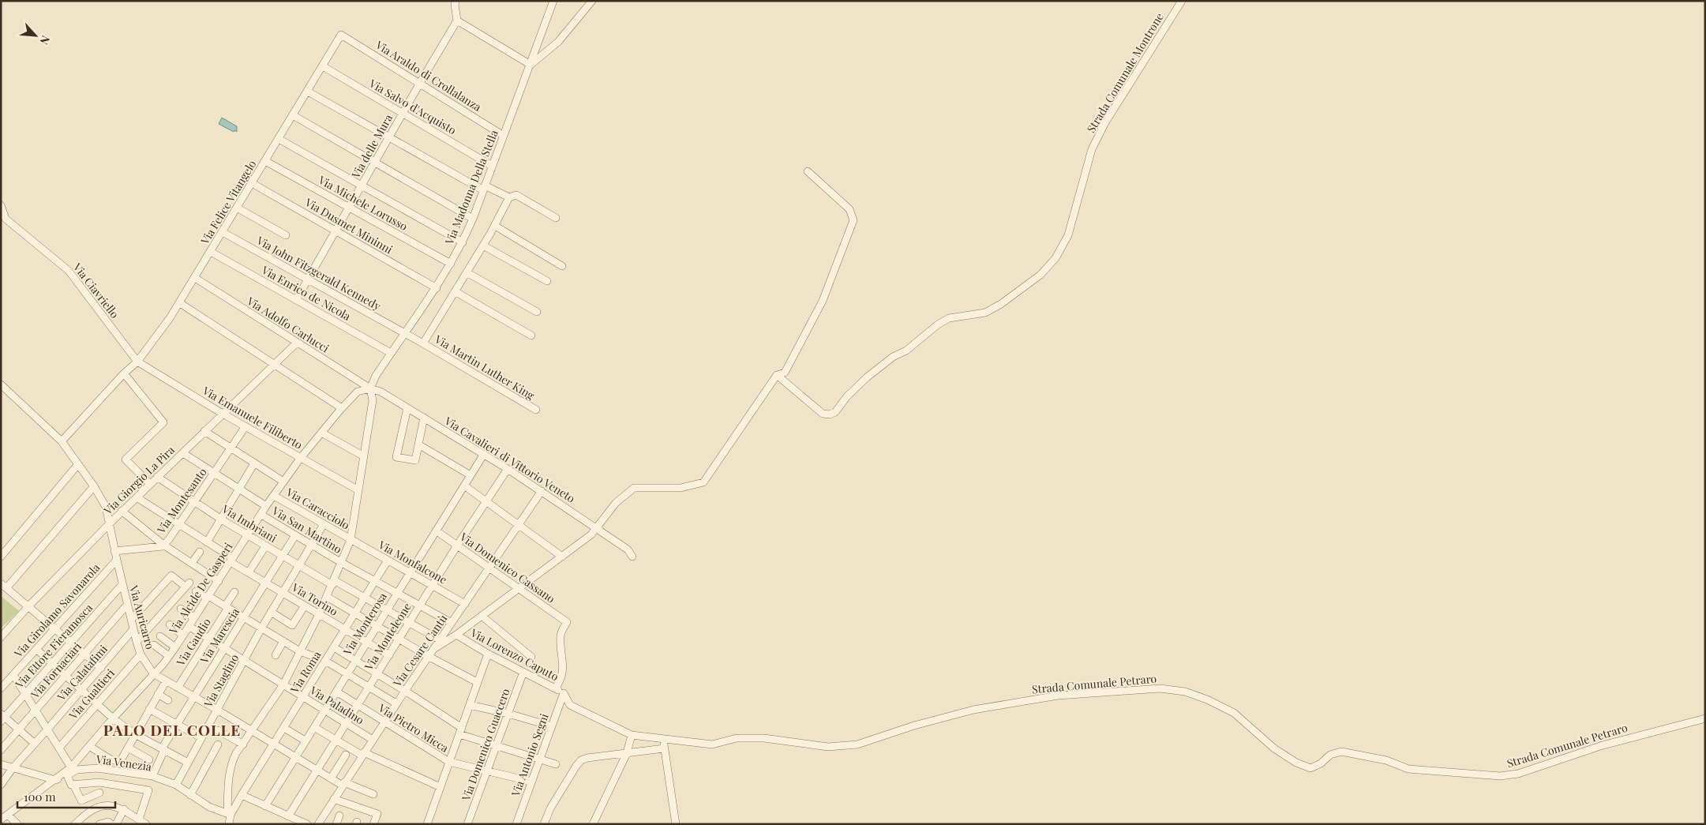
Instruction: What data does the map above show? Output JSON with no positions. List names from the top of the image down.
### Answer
{
  "streets": {
    "street": [
      "Strada Comunale Montrone",
      "Via Araldo di Crollalanza",
      "Via Salvo d'Acquisto",
      "Via delle Mura",
      "Via Madonna Della Stella",
      "Via Felice Vitangelo",
      "Via Michele Lorusso",
      "Via Dusmet Mininni",
      "Via John Fitzgerald Kennedy",
      "Via Ciavriello",
      "Via Enrico de Nicola",
      "Via Adolfo Carlucci",
      "Via Martin Luther King",
      "Via Emanuele Filiberto",
      "Via Cavalieri di Vittorio Veneto",
      "Via Giorgio La Pira",
      "Via Montesanto",
      "Via Caracciolo",
      "Via Imbriani",
      "Via San Martino",
      "Via Monfalcone",
      "Via Domenico Cassano",
      "Via Alcide De Gasperi",
      "Via Torino",
      "Via Girolamo Savonarola",
      "Via Auricarro",
      "Via Monterosa",
      "Via Marescia",
      "Via Monteleone",
      "Via Gaudio",
      "Via Ettore Fieramosca",
      "Via Cesare Cantù",
      "Via Lorenzo Caputo",
      "Via Fornaciari",
      "Via Roma",
      "Via Calatafimi",
      "Via Staglino",
      "Strada Comunale Petraro",
      "Via Gualtieri",
      "Via Paladino",
      "Via Pietro Micca",
      "Via Domenico Guaccero",
      "Via Antonio Segni",
      "Via Venezia"
    ]
  },
  "crossings": [
    ["Via Araldo di Crollalanza", "Via delle Mura"],
    ["Via Araldo di Crollalanza", "Via Madonna Della Stella"],
    ["Via Araldo di Crollalanza", "Via Felice Vitangelo"],
    ["Via Salvo d'Acquisto", "Via delle Mura"],
    ["Via Salvo d'Acquisto", "Via Madonna Della Stella"],
    ["Via Salvo d'Acquisto", "Via Felice Vitangelo"],
    ["Via delle Mura", "Via Michele Lorusso"],
    ["Via delle Mura", "Via Dusmet Mininni"],
    ["Via delle Mura", "Via John Fitzgerald Kennedy"],
    ["Via delle Mura", "Via Enrico de Nicola"],
    ["Via Madonna Della Stella", "Via Michele Lorusso"],
    ["Via Madonna Della Stella", "Via Dusmet Mininni"],
    ["Via Madonna Della Stella", "Via John Fitzgerald Kennedy"],
    ["Via Madonna Della Stella", "Via Enrico de Nicola"],
    ["Via Madonna Della Stella", "Via Adolfo Carlucci"],
    ["Via Madonna Della Stella", "Via Cavalieri di Vittorio Veneto"],
    ["Via Madonna Della Stella", "Via Alcide De Gasperi"],
    ["Via Felice Vitangelo", "Via Michele Lorusso"],
    ["Via Felice Vitangelo", "Via Dusmet Mininni"],
    ["Via Felice Vitangelo", "Via John Fitzgerald Kennedy"],
    ["Via Felice Vitangelo", "Via Ciavriello"],
    ["Via Felice Vitangelo", "Via Enrico de Nicola"],
    ["Via Felice Vitangelo", "Via Adolfo Carlucci"],
    ["Via Felice Vitangelo", "Via Emanuele Filiberto"],
    ["Via John Fitzgerald Kennedy", "Via Martin Luther King"],
    ["Via Ciavriello", "Via Emanuele Filiberto"],
    ["Via Adolfo Carlucci", "Via Cavalieri di Vittorio Veneto"],
    ["Via Adolfo Carlucci", "Via Giorgio La Pira"],
    ["Via Adolfo Carlucci", "Via Alcide De Gasperi"],
    ["Via Emanuele Filiberto", "Via Giorgio La Pira"],
    ["Via Emanuele Filiberto", "Via Montesanto"],
    ["Via Emanuele Filiberto", "Via Alcide De Gasperi"],
    ["Via Cavalieri di Vittorio Veneto", "Via Alcide De Gasperi"],
    ["Via Cavalieri di Vittorio Veneto", "Via Monterosa"],
    ["Via Cavalieri di Vittorio Veneto", "Via Monteleone"],
    ["Via Cavalieri di Vittorio Veneto", "Via Cesare Cantù"],
    ["Via Giorgio La Pira", "Via Imbriani"],
    ["Via Giorgio La Pira", "Via Torino"],
    ["Via Giorgio La Pira", "Via Auricarro"],
    ["Via Montesanto", "Via Imbriani"],
    ["Via Montesanto", "Via Torino"],
    ["Via Montesanto", "Via Auricarro"],
    ["Via Caracciolo", "Via Monfalcone"],
    ["Via Caracciolo", "Via Alcide De Gasperi"],
    ["Via Caracciolo", "Via Staglino"],
    ["Via Imbriani", "Via Alcide De Gasperi"],
    ["Via Imbriani", "Via Monterosa"],
    ["Via Imbriani", "Via Marescia"],
    ["Via Imbriani", "Via Monteleone"],
    ["Via Imbriani", "Via Cesare Cantù"],
    ["Via Imbriani", "Via Roma"],
    ["Via Imbriani", "Via Staglino"],
    ["Via San Martino", "Via Alcide De Gasperi"],
    ["Via San Martino", "Via Monterosa"],
    ["Via San Martino", "Via Marescia"],
    ["Via San Martino", "Via Monteleone"],
    ["Via San Martino", "Via Cesare Cantù"],
    ["Via San Martino", "Via Roma"],
    ["Via San Martino", "Via Staglino"],
    ["Via Monfalcone", "Via Monterosa"],
    ["Via Monfalcone", "Via Monteleone"],
    ["Via Monfalcone", "Via Cesare Cantù"],
    ["Via Monfalcone", "Via Roma"],
    ["Via Domenico Cassano", "Via Monterosa"],
    ["Via Domenico Cassano", "Via Monteleone"],
    ["Via Domenico Cassano", "Via Cesare Cantù"],
    ["Via Domenico Cassano", "Via Lorenzo Caputo"],
    ["Via Alcide De Gasperi", "Via Torino"],
    ["Via Alcide De Gasperi", "Via Auricarro"],
    ["Via Alcide De Gasperi", "Via Paladino"],
    ["Via Alcide De Gasperi", "Via Venezia"],
    ["Via Torino", "Via Monterosa"],
    ["Via Torino", "Via Marescia"],
    ["Via Torino", "Via Monteleone"],
    ["Via Torino", "Via Roma"],
    ["Via Torino", "Via Staglino"],
    ["Via Girolamo Savonarola", "Via Auricarro"],
    ["Via Auricarro", "Via Monterosa"],
    ["Via Auricarro", "Via Marescia"],
    ["Via Auricarro", "Via Monteleone"],
    ["Via Auricarro", "Via Gaudio"],
    ["Via Auricarro", "Via Ettore Fieramosca"],
    ["Via Auricarro", "Via Cesare Cantù"],
    ["Via Auricarro", "Via Fornaciari"],
    ["Via Auricarro", "Via Roma"],
    ["Via Auricarro", "Via Calatafimi"],
    ["Via Auricarro", "Via Staglino"],
    ["Via Auricarro", "Via Gualtieri"],
    ["Via Monterosa", "Via Paladino"],
    ["Via Monterosa", "Via Pietro Micca"],
    ["Via Marescia", "Via Paladino"],
    ["Via Marescia", "Via Venezia"],
    ["Via Monteleone", "Via Paladino"],
    ["Via Monteleone", "Via Pietro Micca"],
    ["Via Gaudio", "Via Paladino"],
    ["Via Cesare Cantù", "Via Paladino"],
    ["Via Cesare Cantù", "Via Pietro Micca"],
    ["Via Lorenzo Caputo", "Strada Comunale Petraro"],
    ["Via Lorenzo Caputo", "Via Domenico Guaccero"],
    ["Via Lorenzo Caputo", "Via Antonio Segni"],
    ["Via Roma", "Via Paladino"],
    ["Via Roma", "Via Venezia"],
    ["Via Staglino", "Via Paladino"],
    ["Via Staglino", "Via Venezia"],
    ["Strada Comunale Petraro", "Via Antonio Segni"],
    ["Via Pietro Micca", "Via Domenico Guaccero"],
    ["Via Pietro Micca", "Via Antonio Segni"]
  ],
  "districts": ["PALO DEL COLLE"],
  "scale_bar": "100 m",
  "north": "bottom right"
}
